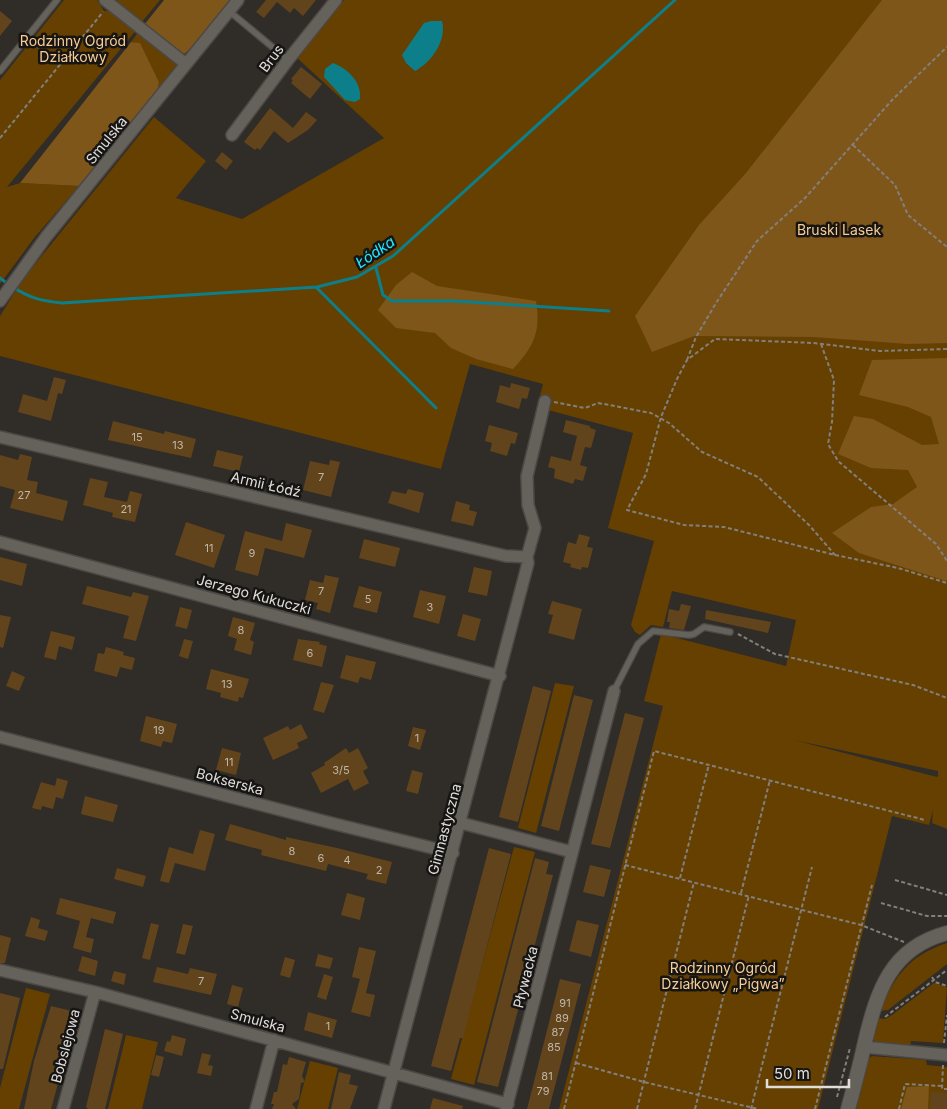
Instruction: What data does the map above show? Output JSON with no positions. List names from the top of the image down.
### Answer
{
  "streets": {
    "street": [
      "Brus",
      "Smulska",
      "Armii Łódź",
      "Jerzego Kukuczki",
      "Bokserska",
      "Gimnastyczna",
      "Pływacka",
      "Bobslejowa"
    ]
  },
  "crossings": [
    ["Smulska", "Gimnastyczna"],
    ["Smulska", "Pływacka"],
    ["Smulska", "Bobslejowa"],
    ["Armii Łódź", "Gimnastyczna"],
    ["Jerzego Kukuczki", "Gimnastyczna"],
    ["Bokserska", "Gimnastyczna"]
  ],
  "water": ["Łódka"],
  "parks": ["Rodzinny Ogród Działkowy", "Bruski Lasek", "Rodzinny Ogród Działkowy „Pigwa”"],
  "house_numbers": [
    "15",
    "13",
    "7",
    "27",
    "21",
    "11",
    "9",
    "7",
    "5",
    "3",
    "8",
    "6",
    "13",
    "19",
    "1",
    "11",
    "3/5",
    "8",
    "6",
    "4",
    "2",
    "7",
    "91",
    "89",
    "1",
    "87",
    "85",
    "81",
    "79"
  ],
  "scale_bar": "50 m"
}
